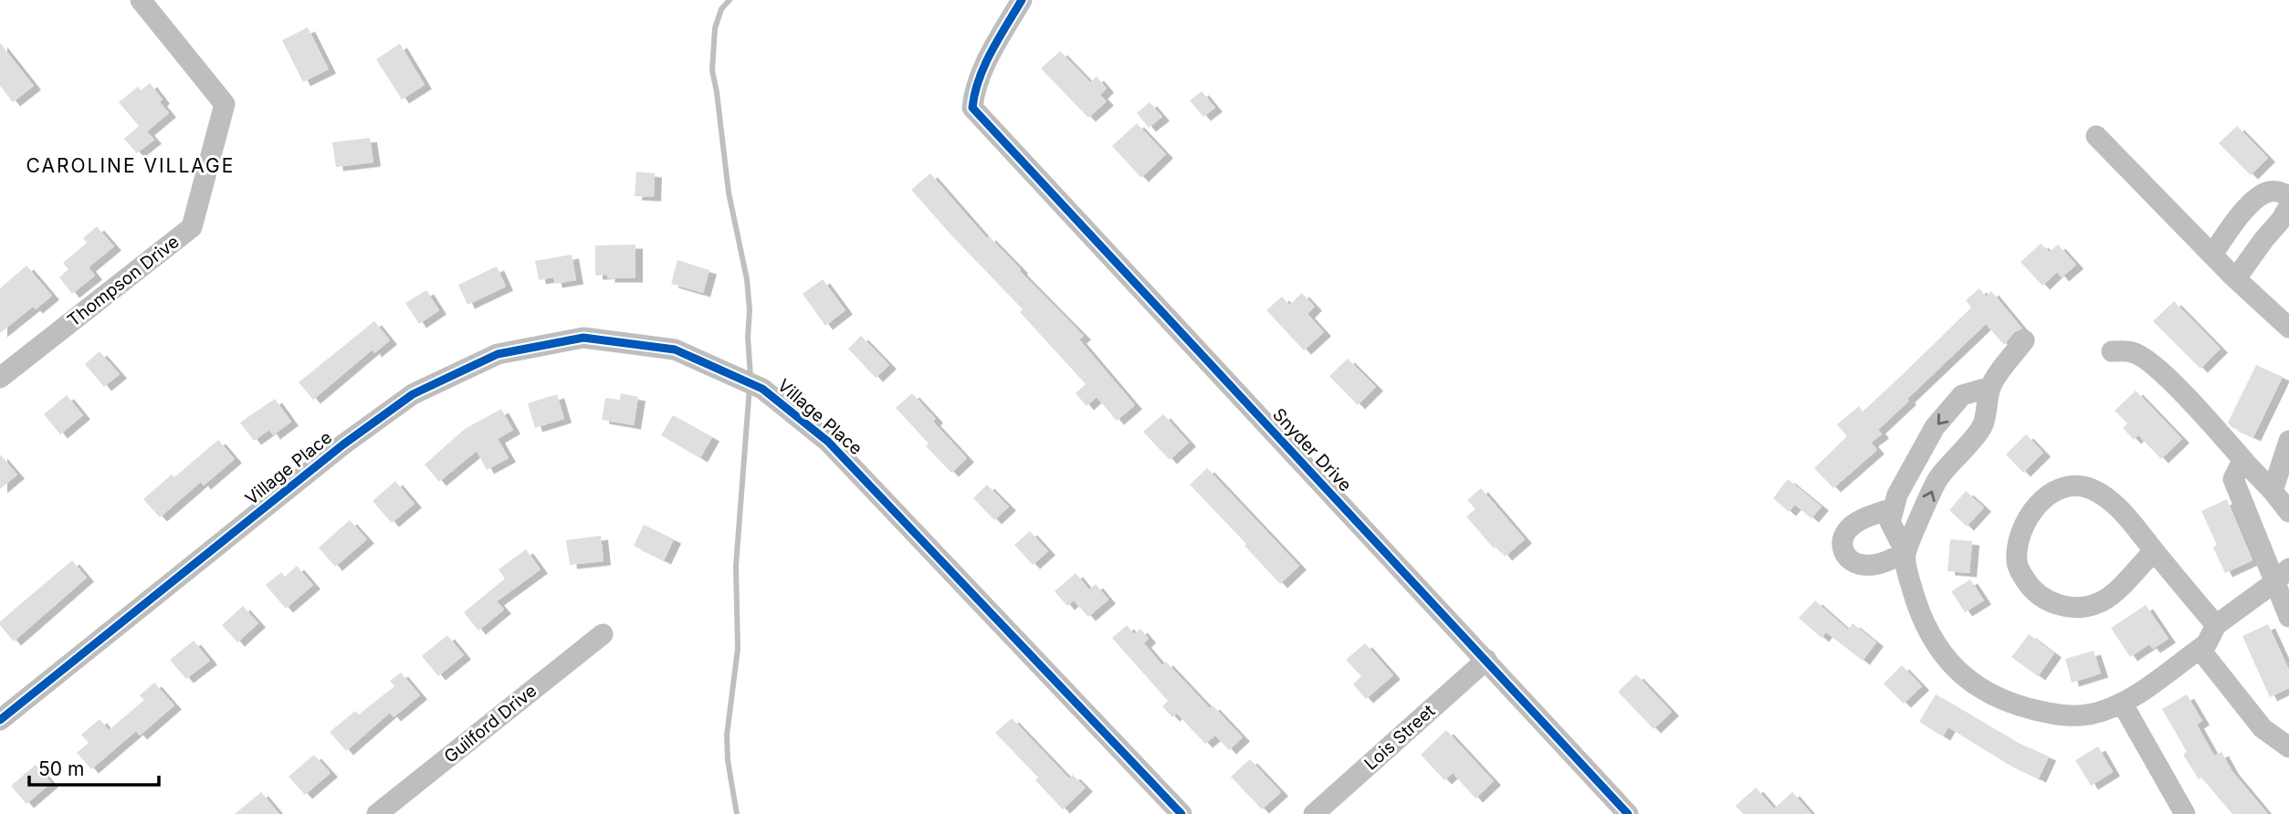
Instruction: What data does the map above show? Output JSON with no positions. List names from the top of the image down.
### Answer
{
  "streets": {
    "street": [
      "Thompson Drive",
      "Village Place",
      "Snyder Drive",
      "Guilford Drive",
      "Lois Street"
    ]
  },
  "crossings": [
    ["Snyder Drive", "Lois Street"]
  ],
  "districts": ["CAROLINE VILLAGE"],
  "scale_bar": "50 m"
}
